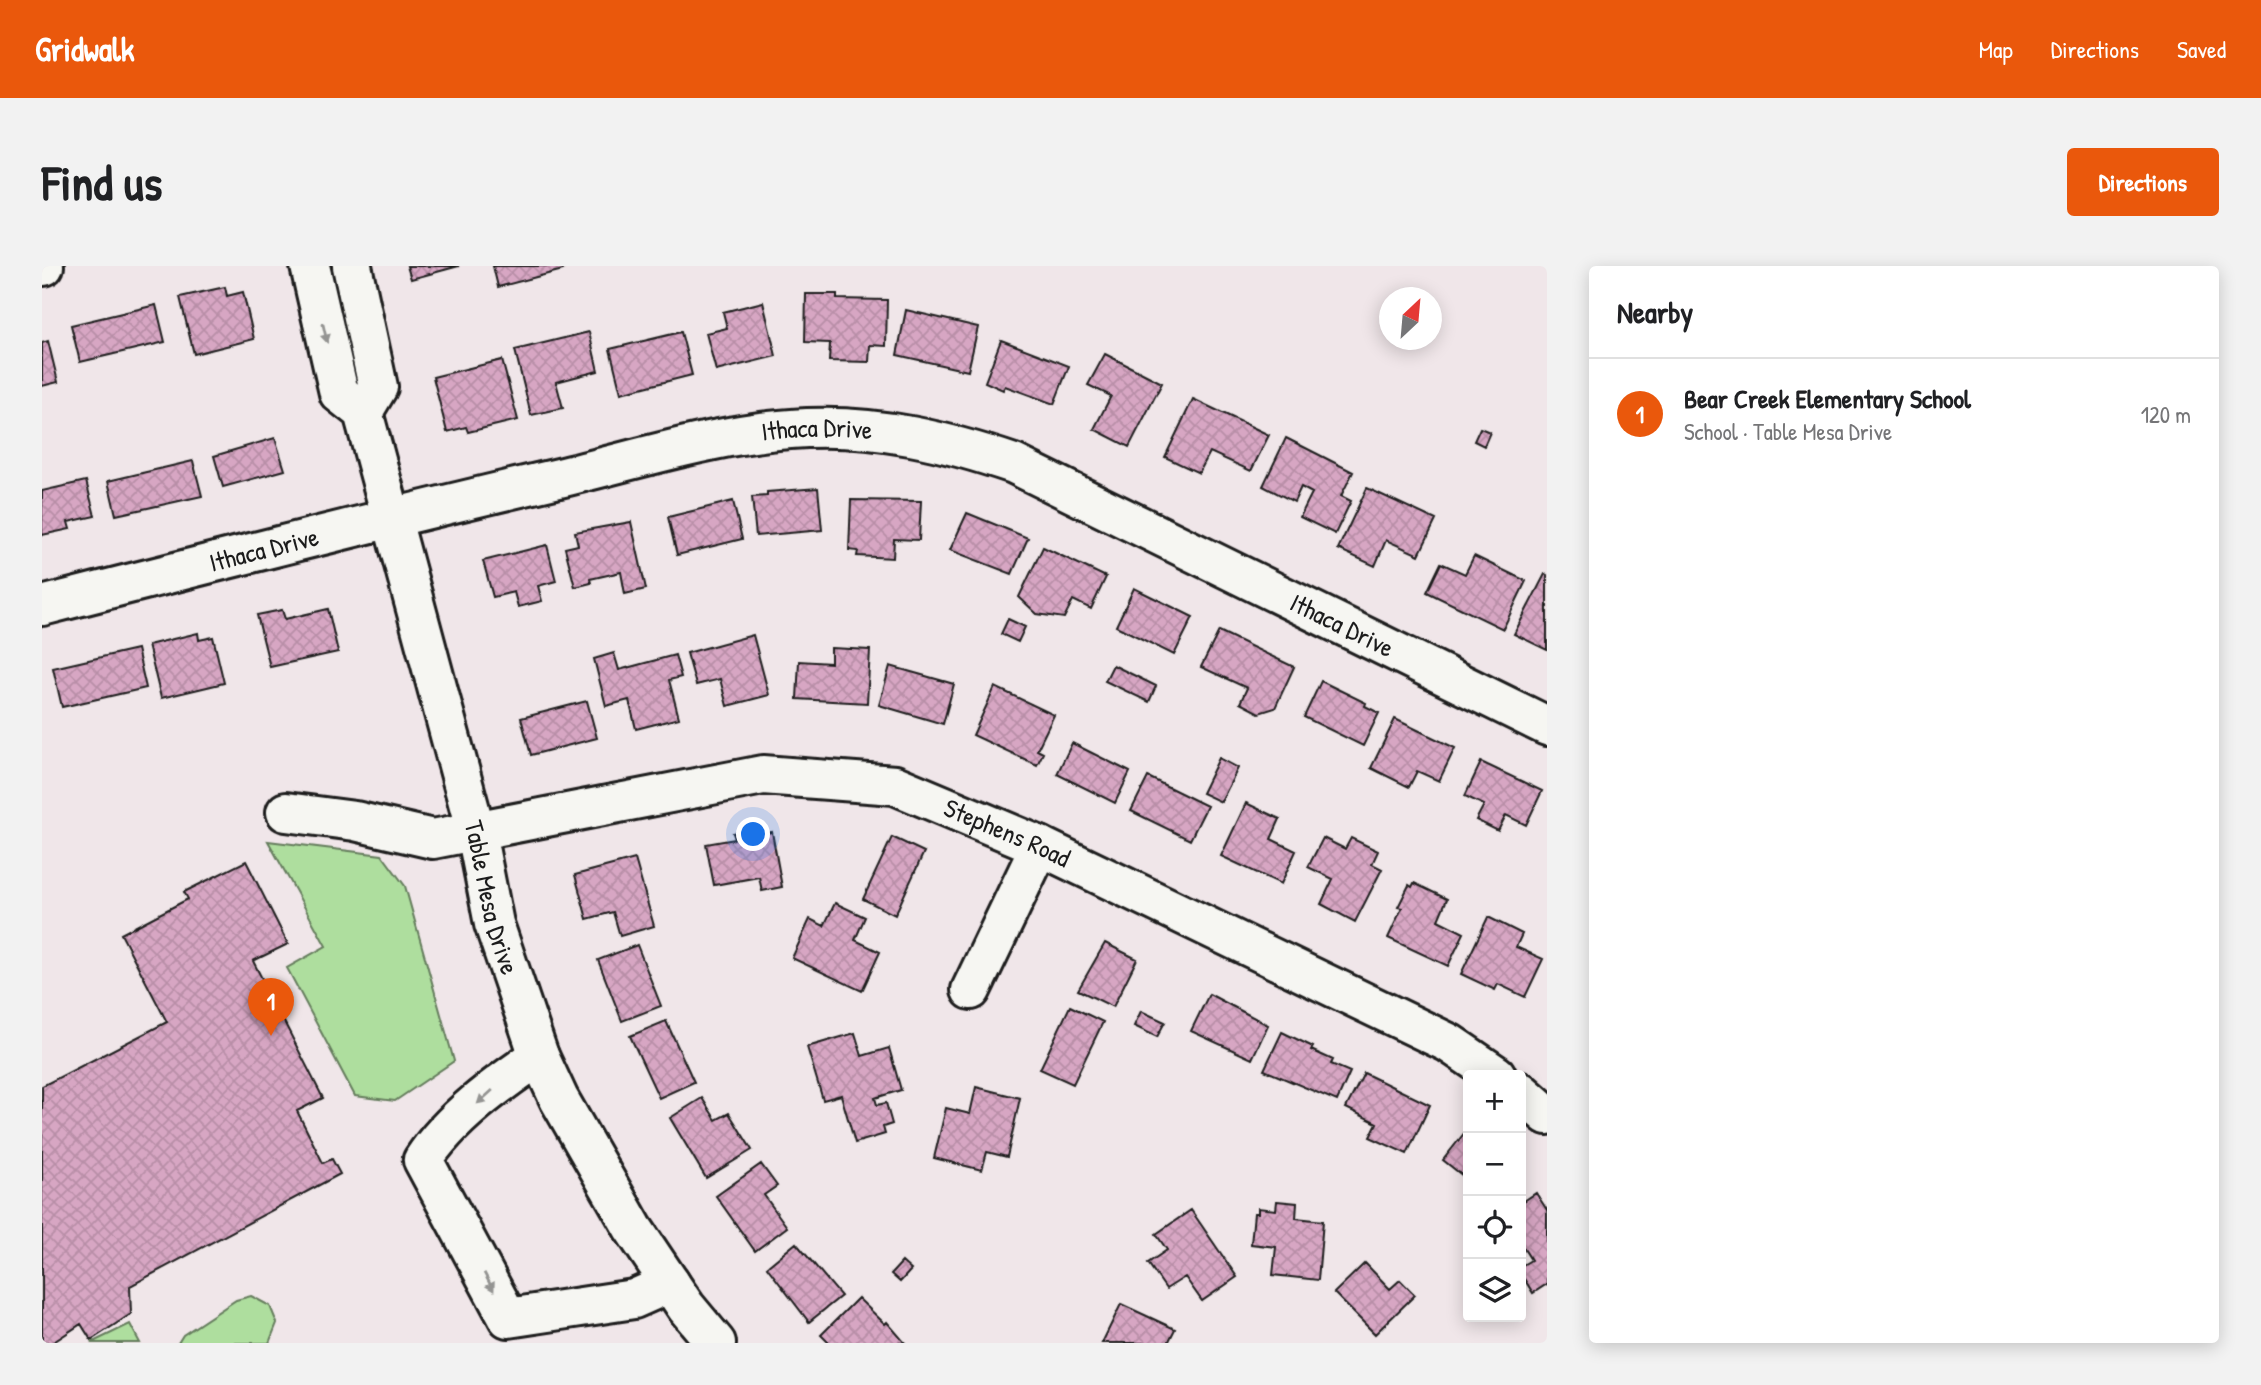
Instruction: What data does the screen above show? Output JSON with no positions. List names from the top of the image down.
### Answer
{
  "streets": {
    "street": ["Ithaca Drive", "Stephens Road", "Table Mesa Drive"]
  },
  "crossings": [
    ["Ithaca Drive", "Table Mesa Drive"],
    ["Stephens Road", "Table Mesa Drive"]
  ],
  "north": "top right",
  "page": {
    "header": "Gridwalk",
    "nav": ["Map", "Directions", "Saved"],
    "buttons": "Directions",
    "title": "Find us",
    "heading": "Nearby",
    "list": [
      {
        "mark": "1",
        "name": "Bear Creek Elementary School",
        "note": "School · Table Mesa Drive",
        "value": "120 m"
      }
    ],
    "pins": "1",
    "map_buttons": ["+", "−"]
  }
}
